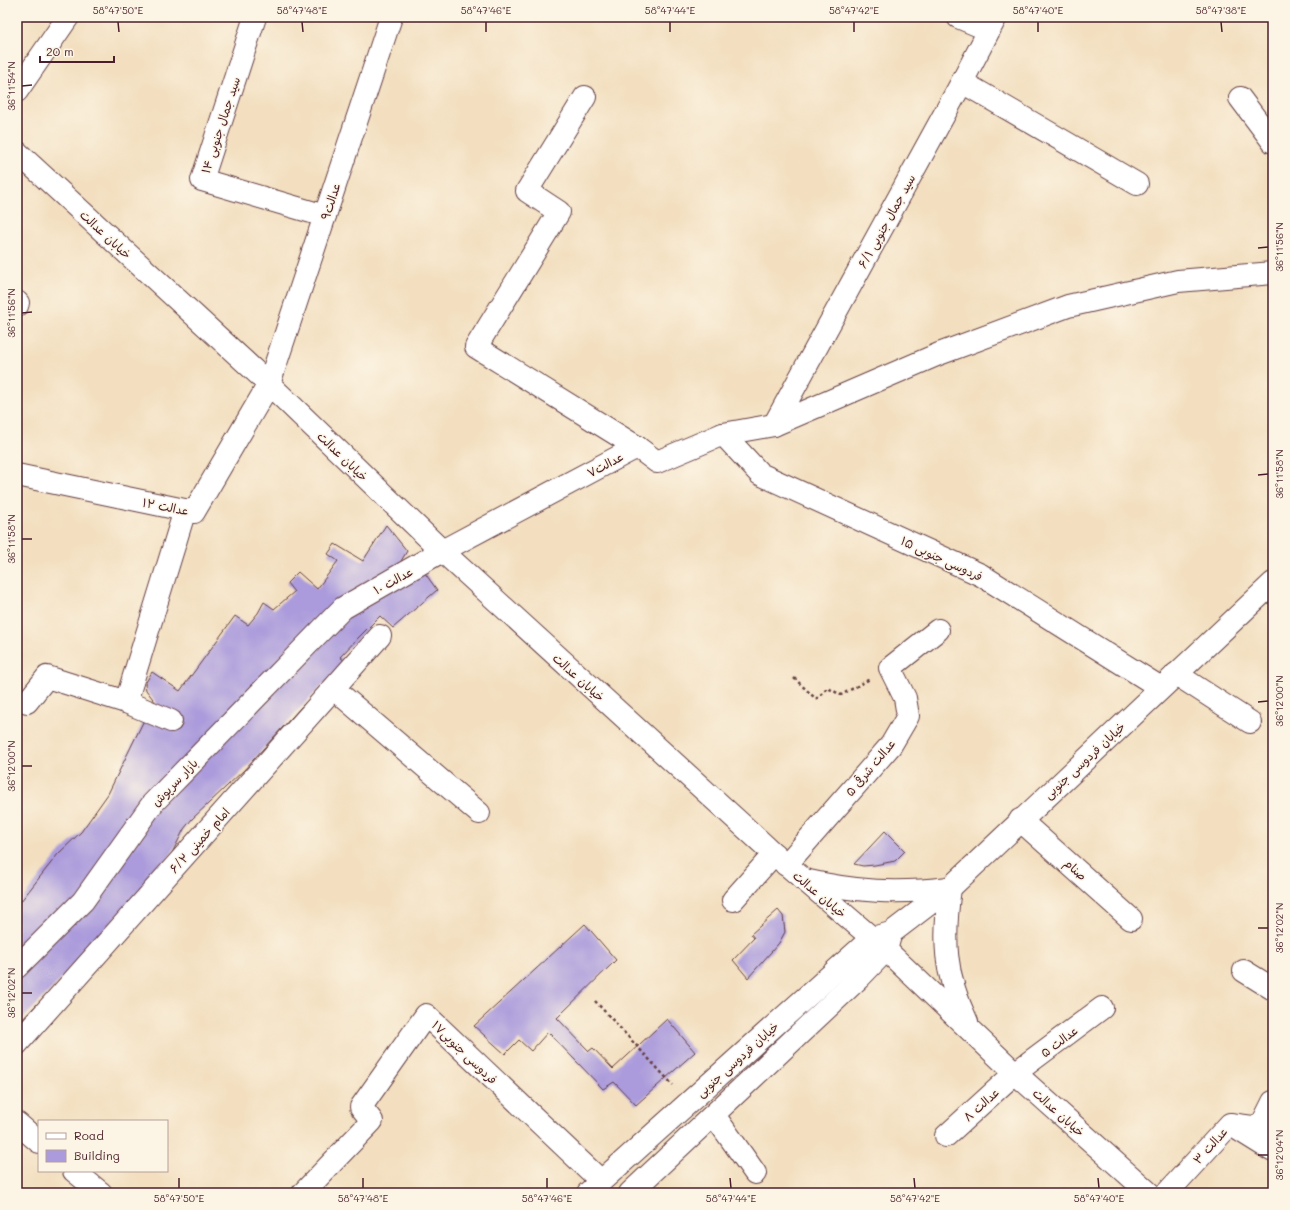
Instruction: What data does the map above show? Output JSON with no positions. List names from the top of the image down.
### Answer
{
  "streets": {
    "street": [
      "سید جمال جنوبی ۱۴",
      "عدالت۹",
      "سید جمال جنوبی ۶/۱",
      "خیابان عدالت",
      "عدالت۷",
      "عدالت ۱۲",
      "فردوسی جنوبی ۱۵",
      "عدالت ۱۰",
      "خیابان فردوسی جنوبی",
      "عدالت شرقی ۵",
      "بازار سرپوش",
      "امام خمینی ۶/۲",
      "صنام",
      "عدالت ۵",
      "فردوسی جنوبی۱۷",
      "عدالت ۸",
      "عدالت ۳"
    ]
  },
  "crossings": [
    ["سید جمال جنوبی ۱۴", "عدالت۹"],
    ["عدالت۹", "خیابان عدالت"],
    ["عدالت۹", "عدالت ۱۲"],
    ["سید جمال جنوبی ۶/۱", "عدالت۷"],
    ["خیابان عدالت", "عدالت۷"],
    ["خیابان عدالت", "عدالت ۱۲"],
    ["خیابان عدالت", "عدالت ۱۰"],
    ["خیابان عدالت", "خیابان فردوسی جنوبی"],
    ["خیابان عدالت", "عدالت شرقی ۵"],
    ["خیابان عدالت", "عدالت ۵"],
    ["خیابان عدالت", "عدالت ۸"],
    ["عدالت۷", "فردوسی جنوبی ۱۵"],
    ["عدالت۷", "عدالت ۱۰"],
    ["فردوسی جنوبی ۱۵", "خیابان فردوسی جنوبی"],
    ["عدالت ۱۰", "بازار سرپوش"],
    ["خیابان فردوسی جنوبی", "صنام"],
    ["خیابان فردوسی جنوبی", "فردوسی جنوبی۱۷"],
    ["عدالت ۵", "عدالت ۸"]
  ],
  "legend": ["Road", "Building"],
  "scale_bar": "20 m",
  "coordinates": [
    "58°47'50\"E",
    "58°47'48\"E",
    "58°47'46\"E",
    "58°47'44\"E",
    "58°47'42\"E",
    "58°47'40\"E",
    "58°47'38\"E",
    "36°11'54\"N",
    "36°11'56\"N",
    "36°11'58\"N",
    "36°12'00\"N",
    "36°12'02\"N",
    "36°12'04\"N"
  ]
}
